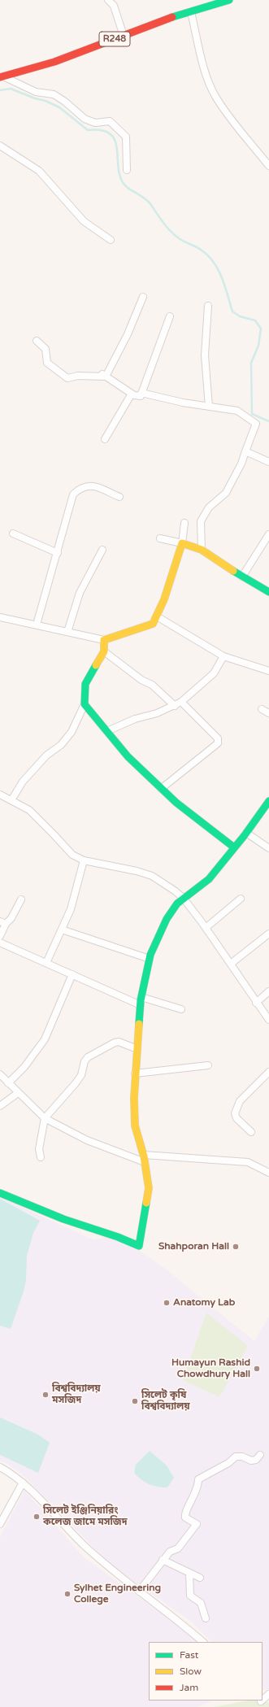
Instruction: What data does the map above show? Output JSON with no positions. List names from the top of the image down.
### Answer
{
  "streets": {
    "street": ["R248"]
  },
  "places": [
    "Shahporan Hall",
    "Anatomy Lab",
    "Humayun Rashid Chowdhury Hall",
    "বিশ্ববিদ্যালয় মসজিদ",
    "সিলেট কৃষি বিশ্ববিদ্যালয়",
    "সিলেট ইঞ্জিনিয়ারিং কলেজ জামে মসজিদ",
    "Sylhet Engineering College"
  ],
  "legend": ["Fast", "Slow", "Jam"]
}
